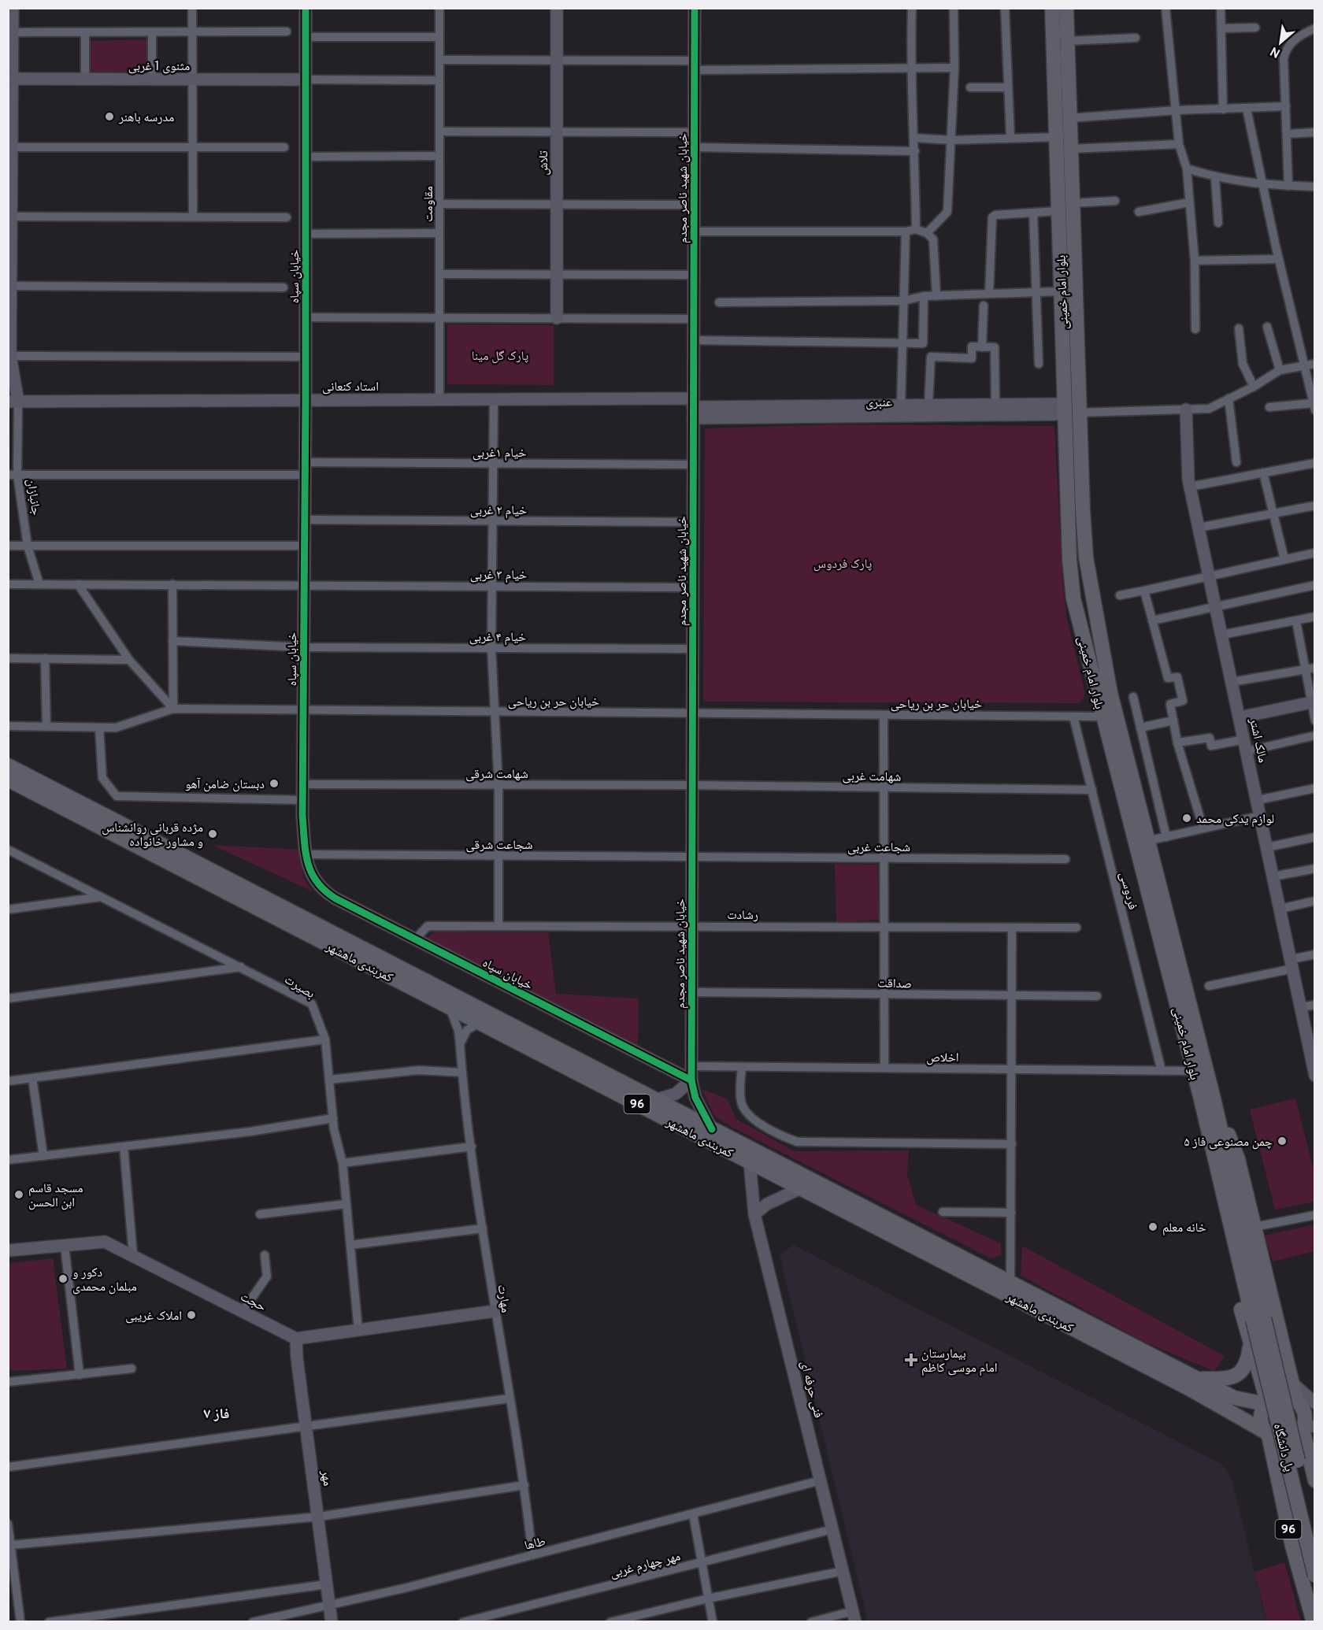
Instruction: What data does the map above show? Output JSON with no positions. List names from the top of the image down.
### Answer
{
  "streets": {
    "main road": [
      "بلوار امام خمینی",
      "کمربندی ماهشهر",
      "96",
      "پل دانشگاه"
    ],
    "street": [
      "مثنوی 1 غربی",
      "تلاش",
      "خیابان شهید ناصر مجدم",
      "مقاومت",
      "خیابان سپاه",
      "استاد کنعانی",
      "عنبری",
      "خیام ۱غربی",
      "جانبازان",
      "خیام ۲ غربی",
      "خیام ۳ غربی",
      "خیام ۴ غربی",
      "خیابان حر بن ریاحی",
      "مالک اشتر",
      "شهامت شرقی",
      "شهامت غربی",
      "شجاعت شرقی",
      "شجاعت غربی",
      "فردوسی",
      "رشادت",
      "صداقت",
      "بصیرت",
      "اخلاص",
      "مهارت",
      "حجت",
      "فنی حرفه ای",
      "مهر",
      "طاها",
      "مهر چهارم غربی"
    ]
  },
  "crossings": [
    ["مثنوی 1 غربی", "خیابان سپاه"],
    ["مثنوی 1 غربی", "جانبازان"],
    ["خیابان شهید ناصر مجدم", "خیابان سپاه"],
    ["خیابان شهید ناصر مجدم", "استاد کنعانی"],
    ["خیابان شهید ناصر مجدم", "عنبری"],
    ["خیابان شهید ناصر مجدم", "خیام ۱غربی"],
    ["خیابان شهید ناصر مجدم", "خیام ۲ غربی"],
    ["خیابان شهید ناصر مجدم", "خیام ۳ غربی"],
    ["خیابان شهید ناصر مجدم", "خیام ۴ غربی"],
    ["خیابان شهید ناصر مجدم", "خیابان حر بن ریاحی"],
    ["خیابان شهید ناصر مجدم", "شهامت شرقی"],
    ["خیابان شهید ناصر مجدم", "شهامت غربی"],
    ["خیابان شهید ناصر مجدم", "شجاعت شرقی"],
    ["خیابان شهید ناصر مجدم", "شجاعت غربی"],
    ["خیابان شهید ناصر مجدم", "رشادت"],
    ["خیابان شهید ناصر مجدم", "کمربندی ماهشهر"],
    ["خیابان شهید ناصر مجدم", "صداقت"],
    ["خیابان شهید ناصر مجدم", "اخلاص"],
    ["مقاومت", "استاد کنعانی"],
    ["خیابان سپاه", "استاد کنعانی"],
    ["خیابان سپاه", "خیام ۱غربی"],
    ["خیابان سپاه", "خیام ۲ غربی"],
    ["خیابان سپاه", "خیام ۳ غربی"],
    ["خیابان سپاه", "خیام ۴ غربی"],
    ["خیابان سپاه", "خیابان حر بن ریاحی"],
    ["خیابان سپاه", "شهامت شرقی"],
    ["خیابان سپاه", "شجاعت شرقی"],
    ["خیابان سپاه", "رشادت"],
    ["بلوار امام خمینی", "عنبری"],
    ["بلوار امام خمینی", "خیابان حر بن ریاحی"],
    ["بلوار امام خمینی", "اخلاص"],
    ["بلوار امام خمینی", "پل دانشگاه"],
    ["استاد کنعانی", "عنبری"],
    ["استاد کنعانی", "جانبازان"],
    ["خیام ۱غربی", "جانبازان"],
    ["جانبازان", "خیام ۳ غربی"],
    ["خیابان حر بن ریاحی", "فردوسی"],
    ["شهامت شرقی", "شهامت غربی"],
    ["شهامت غربی", "فردوسی"],
    ["شجاعت شرقی", "شجاعت غربی"],
    ["فردوسی", "اخلاص"],
    ["کمربندی ماهشهر", "96"],
    ["کمربندی ماهشهر", "مهارت"],
    ["کمربندی ماهشهر", "فنی حرفه ای"],
    ["مهارت", "طاها"],
    ["حجت", "مهر"],
    ["فنی حرفه ای", "طاها"],
    ["فنی حرفه ای", "مهر چهارم غربی"],
    ["مهر", "طاها"]
  ],
  "districts": ["فاز ۷"],
  "parks": ["پارک گل مینا", "پارک فردوس"],
  "places": {
    "other": [
      "مدرسه باهنر",
      "دبستان ضامن آهو",
      "لوازم یدکی محمد",
      "مژده قربانی روانشناس و مشاور خانواده",
      "چمن مصنوعی فاز ۵",
      "مسجد قاسم ابن الحسن",
      "خانه معلم",
      "دکور و مبلمان محمدی",
      "املاک غریبی"
    ],
    "health": ["بیمارستان امام موسی کاظم"]
  },
  "north": "bottom left"
}
